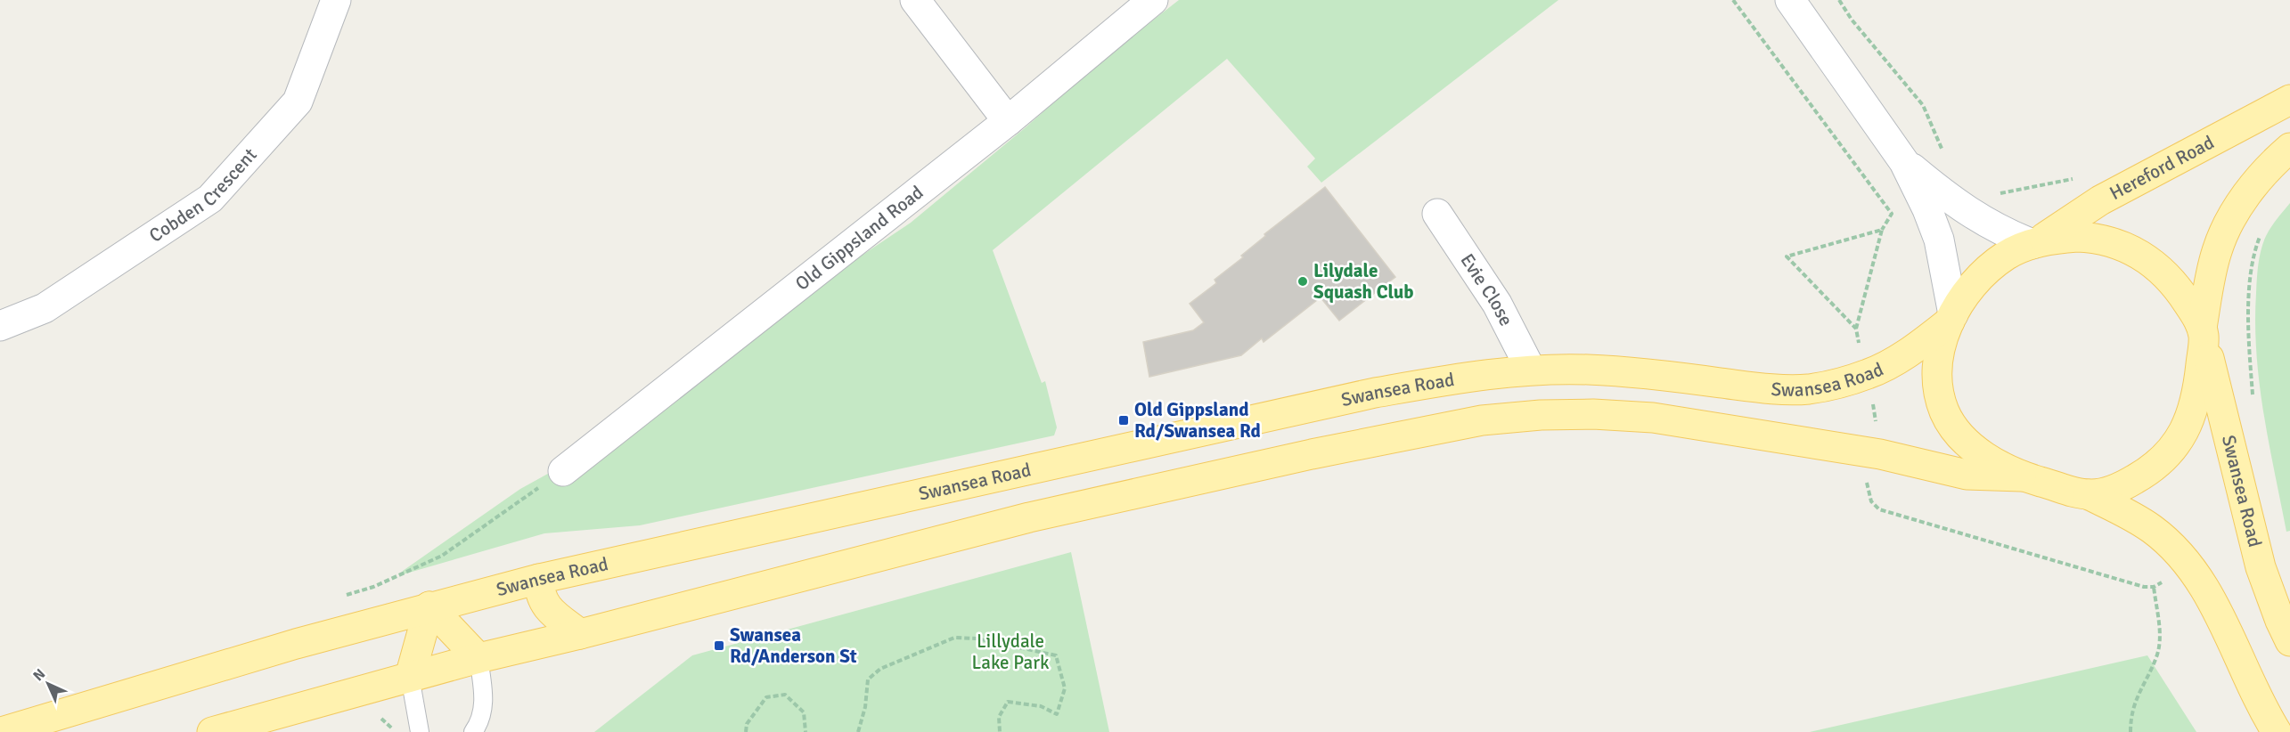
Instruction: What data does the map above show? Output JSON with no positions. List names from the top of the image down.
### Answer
{
  "streets": {
    "main road": ["Hereford Road", "Swansea Road"],
    "street": ["Cobden Crescent", "Old Gippsland Road", "Evie Close"]
  },
  "crossings": [
    ["Evie Close", "Swansea Road"]
  ],
  "parks": ["Lillydale Lake Park"],
  "places": {
    "other": ["Lilydale Squash Club"],
    "transit": ["Old Gippsland Rd/Swansea Rd", "Swansea Rd/Anderson St"]
  },
  "north": "top left"
}
